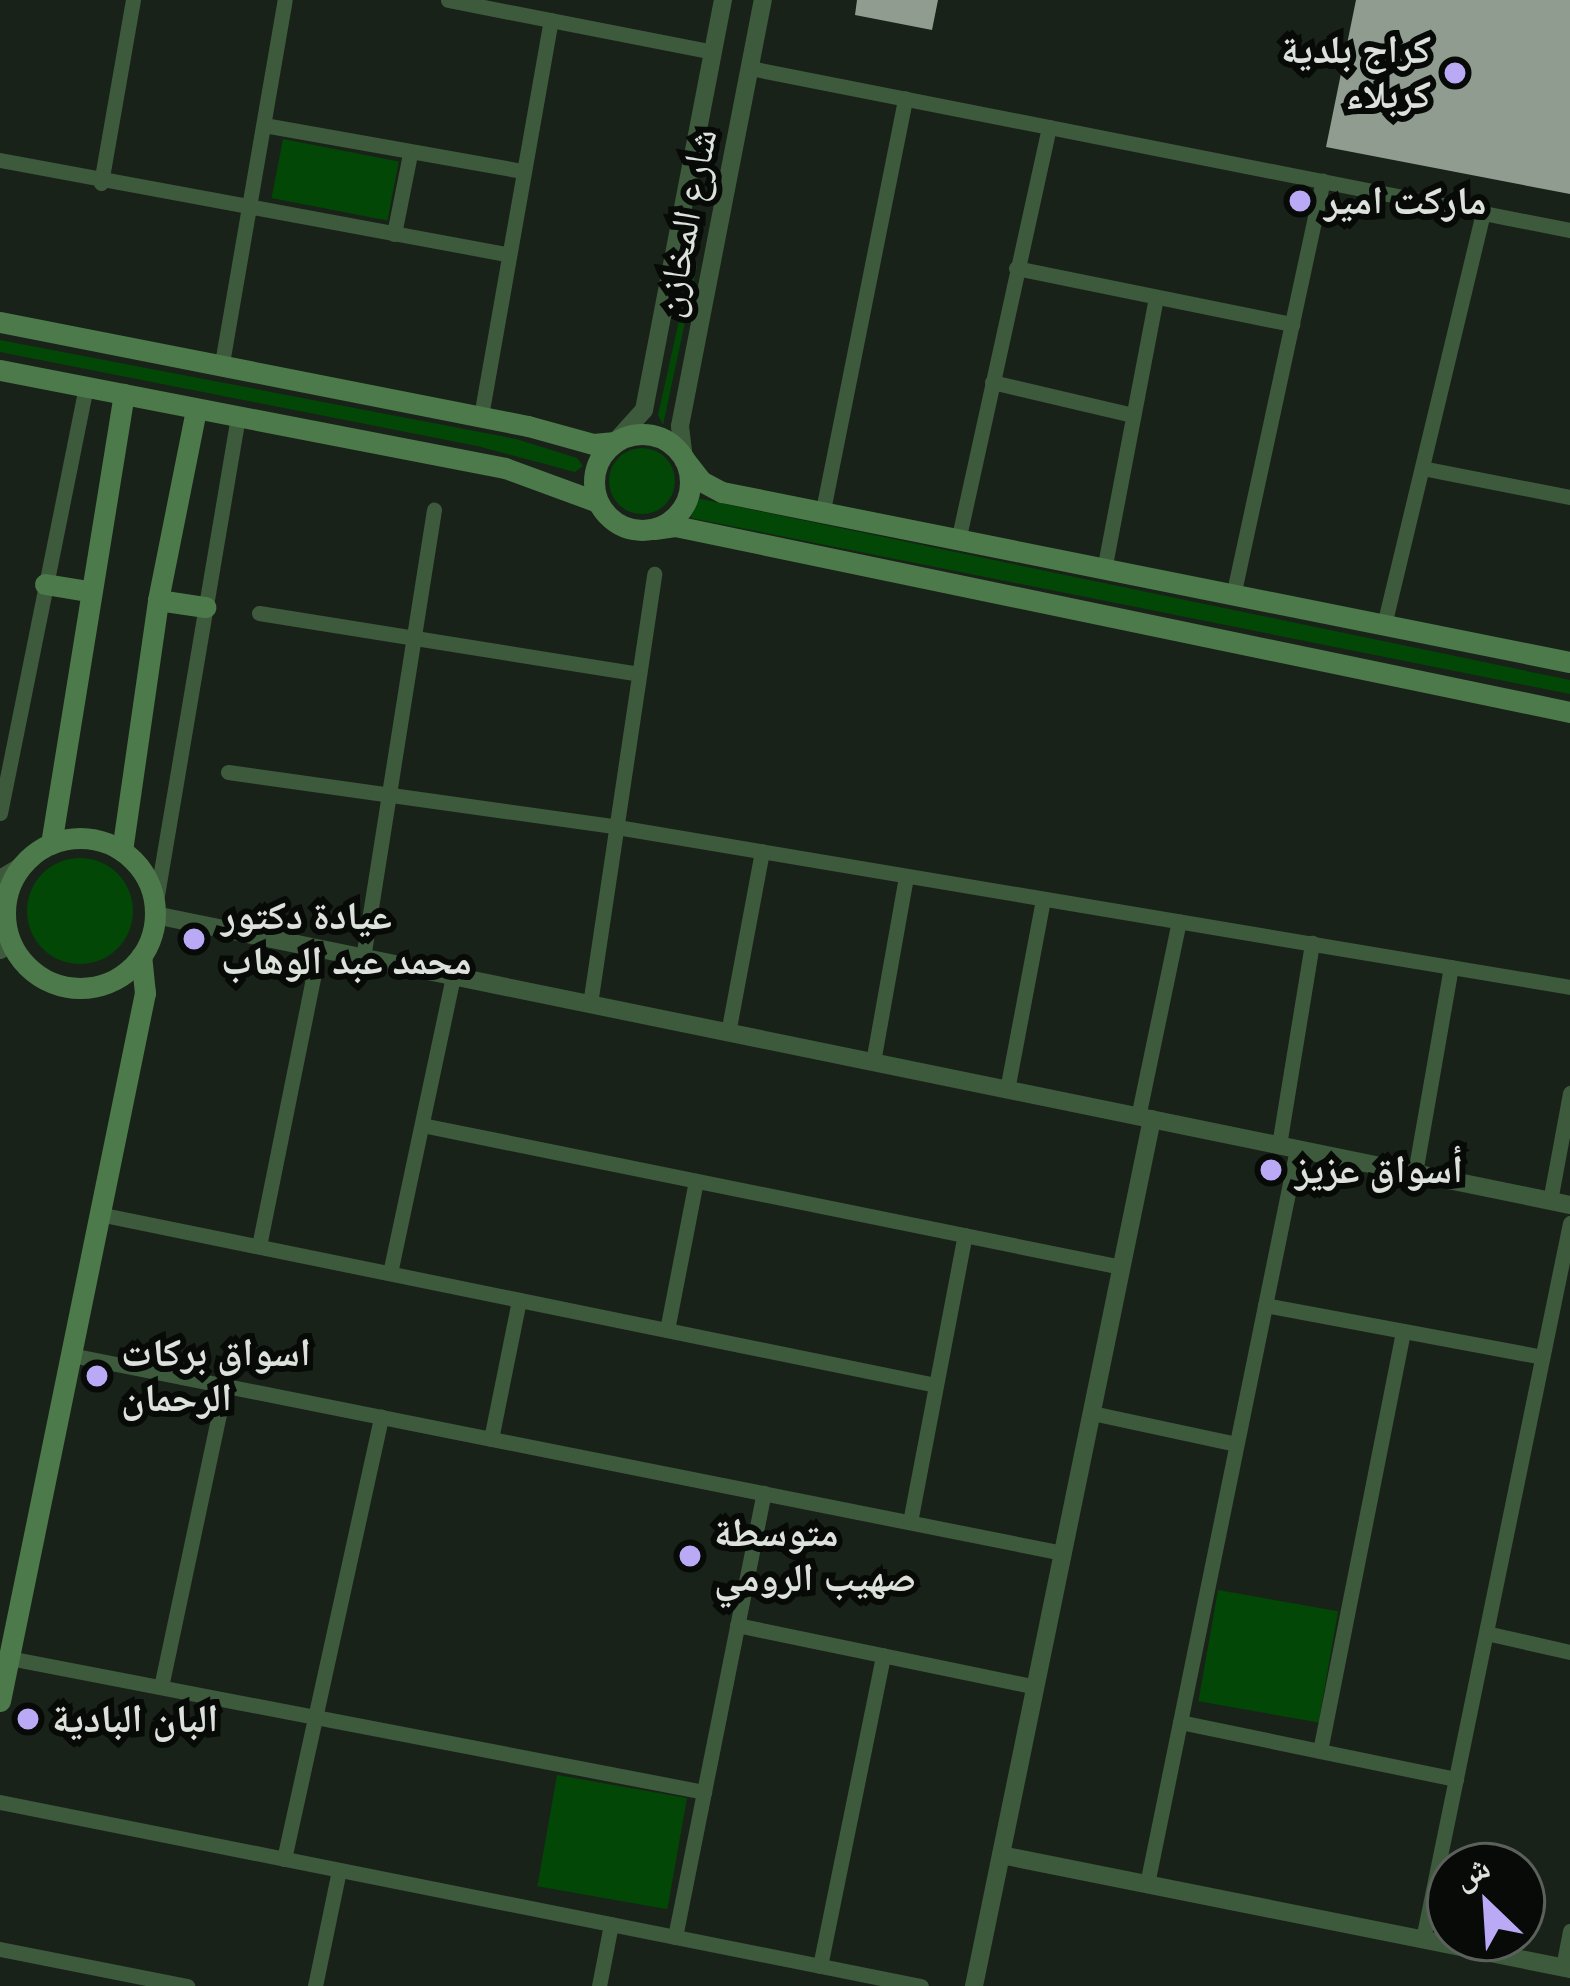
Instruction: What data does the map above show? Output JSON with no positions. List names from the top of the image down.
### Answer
{
  "streets": {
    "street": ["شارع المخازن"]
  },
  "places": [
    "كراج بلدية كربلاء",
    "ماركت امير",
    "عيادة دكتور محمد عبد الوهاب",
    "أسواق عزيز",
    "اسواق بركات الرحمان",
    "متوسطة صهيب الرومي",
    "البان البادية"
  ],
  "north": "top left"
}
